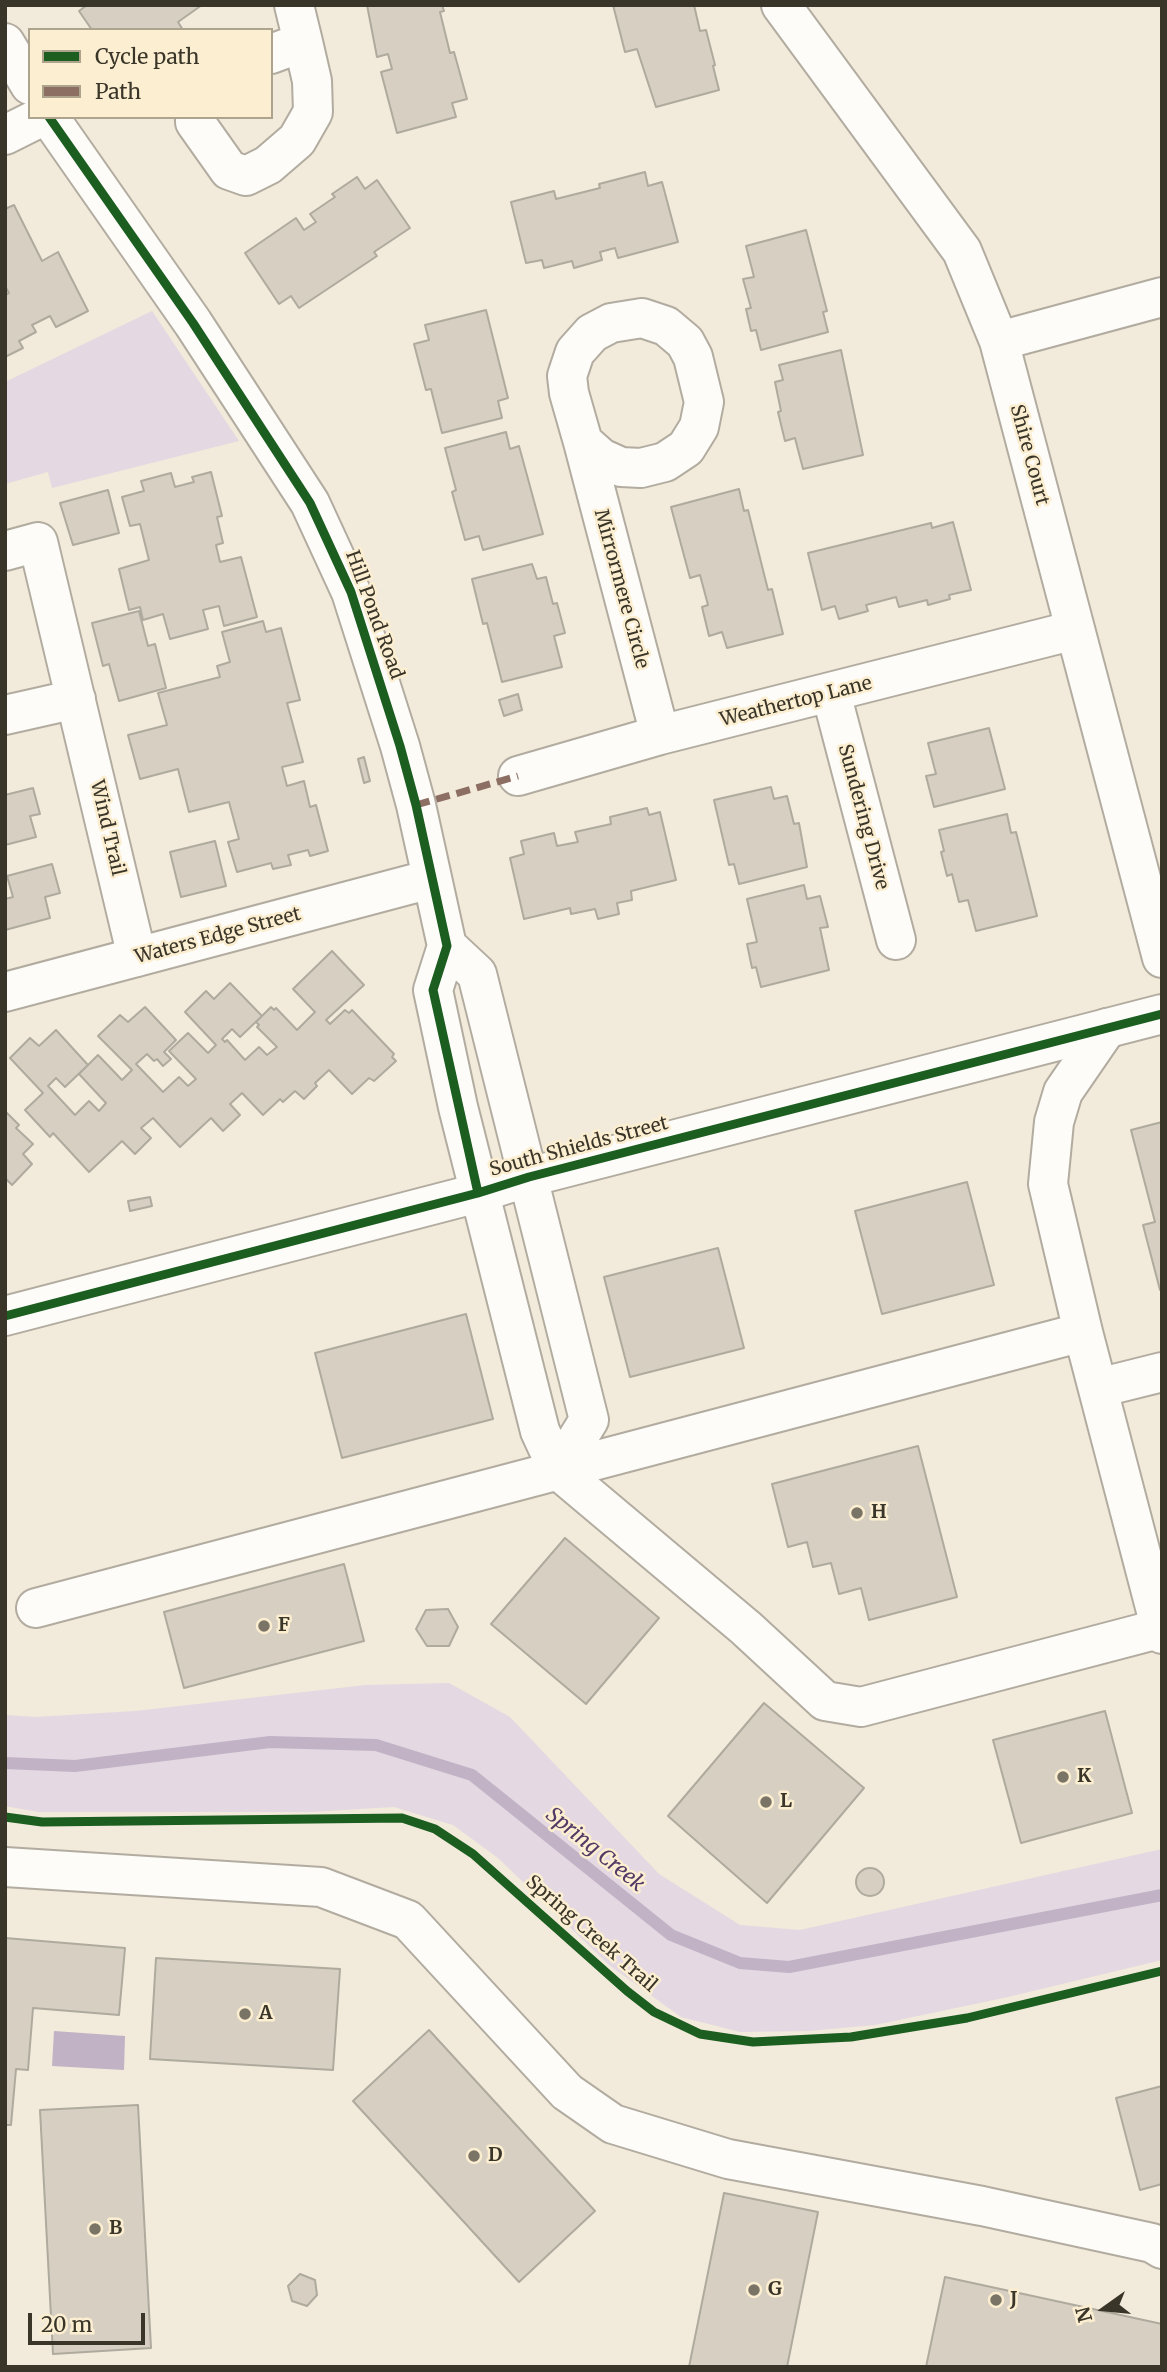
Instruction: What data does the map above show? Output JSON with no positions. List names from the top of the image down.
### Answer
{
  "streets": {
    "street": [
      "Shire Court",
      "Mirrormere Circle",
      "Hill Pond Road",
      "Weathertop Lane",
      "Sundering Drive",
      "Wind Trail",
      "Waters Edge Street",
      "South Shields Street"
    ],
    "cycle path": ["Spring Creek Trail"]
  },
  "crossings": [
    ["Shire Court", "Weathertop Lane"],
    ["Mirrormere Circle", "Weathertop Lane"],
    ["Hill Pond Road", "Waters Edge Street"],
    ["Weathertop Lane", "Sundering Drive"],
    ["Wind Trail", "Waters Edge Street"]
  ],
  "water": ["Spring Creek"],
  "places": [
    "H",
    "F",
    "K",
    "L",
    "A",
    "D",
    "B",
    "G",
    "J"
  ],
  "legend": ["Cycle path", "Path"],
  "scale_bar": "20 m",
  "north": "left"
}
